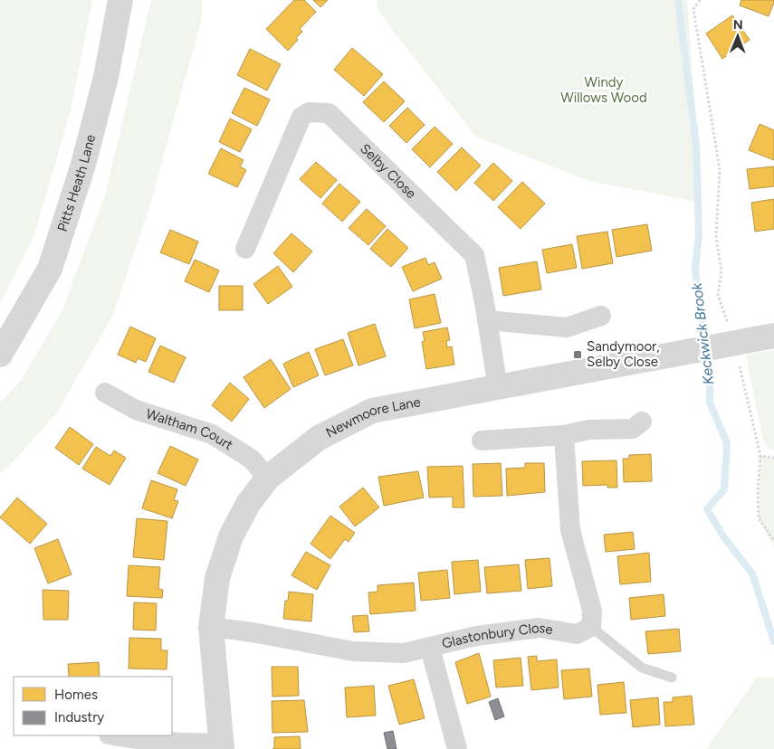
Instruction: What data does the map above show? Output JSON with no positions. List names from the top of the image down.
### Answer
{
  "streets": {
    "street": [
      "Selby Close",
      "Pitts Heath Lane",
      "Newmoore Lane",
      "Waltham Court",
      "Glastonbury Close"
    ]
  },
  "crossings": [
    ["Selby Close", "Newmoore Lane"],
    ["Newmoore Lane", "Waltham Court"],
    ["Newmoore Lane", "Glastonbury Close"]
  ],
  "water": ["Keckwick Brook"],
  "parks": ["Windy Willows Wood"],
  "places": {
    "transit": ["Sandymoor, Selby Close"]
  },
  "legend": ["Homes", "Industry"],
  "north": "top"
}
